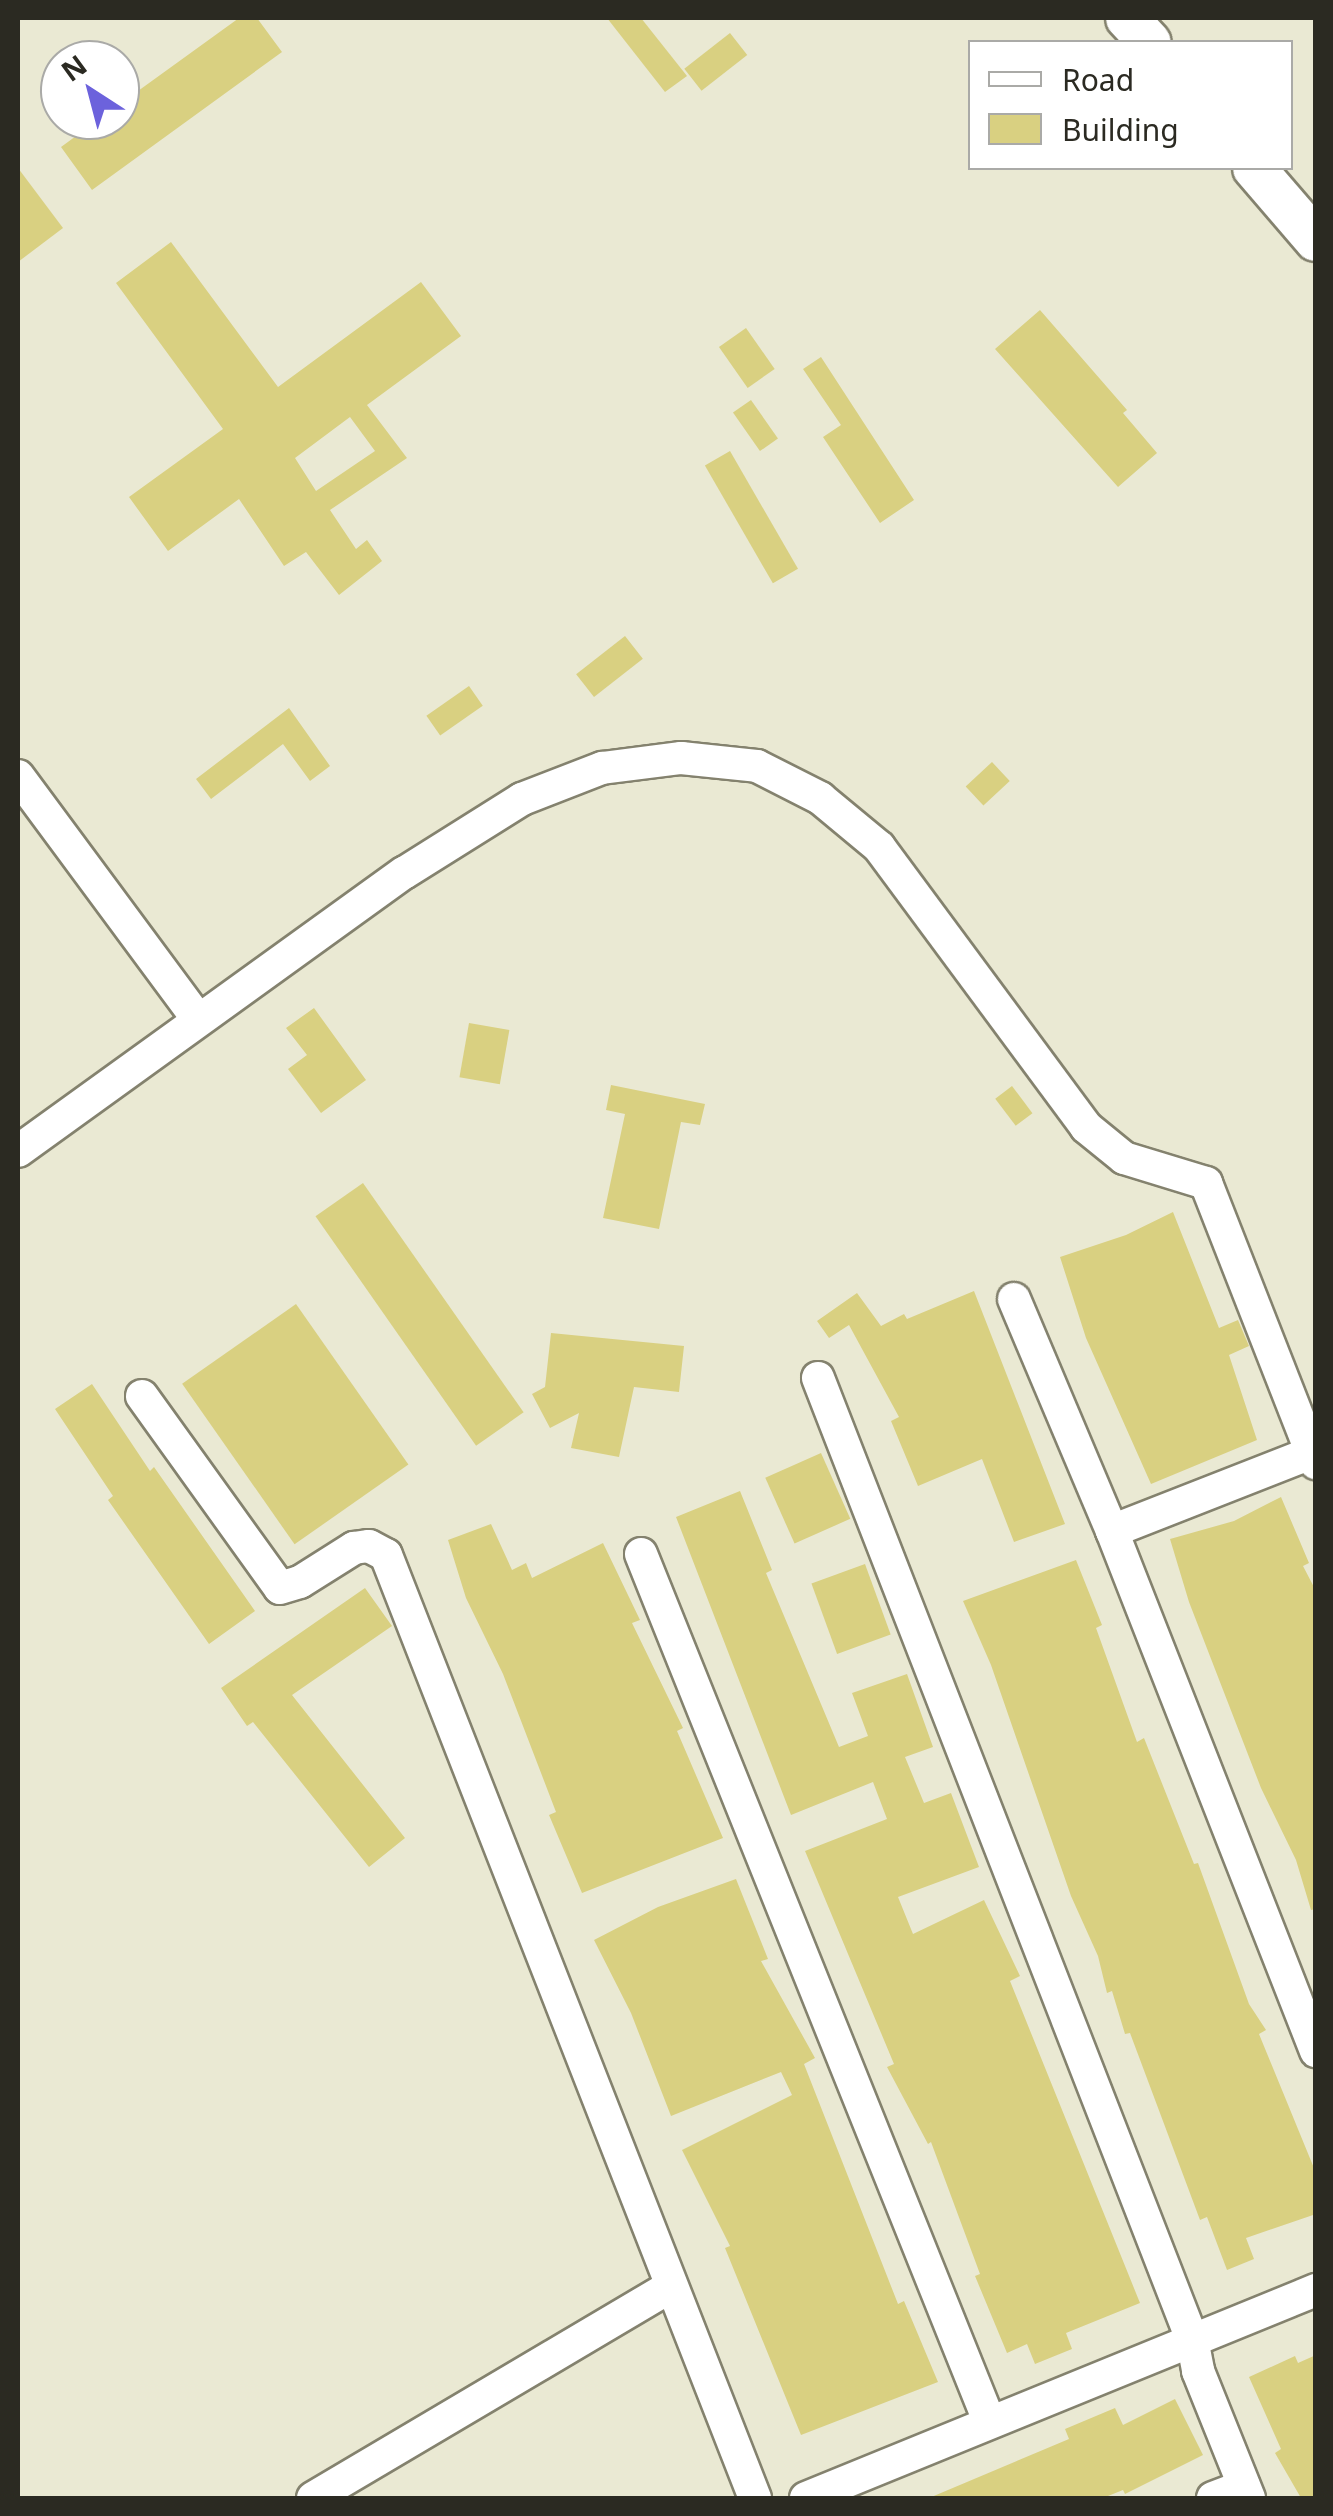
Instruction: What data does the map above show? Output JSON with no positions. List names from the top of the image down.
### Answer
{
  "legend": ["Road", "Building"],
  "north": "top left"
}
